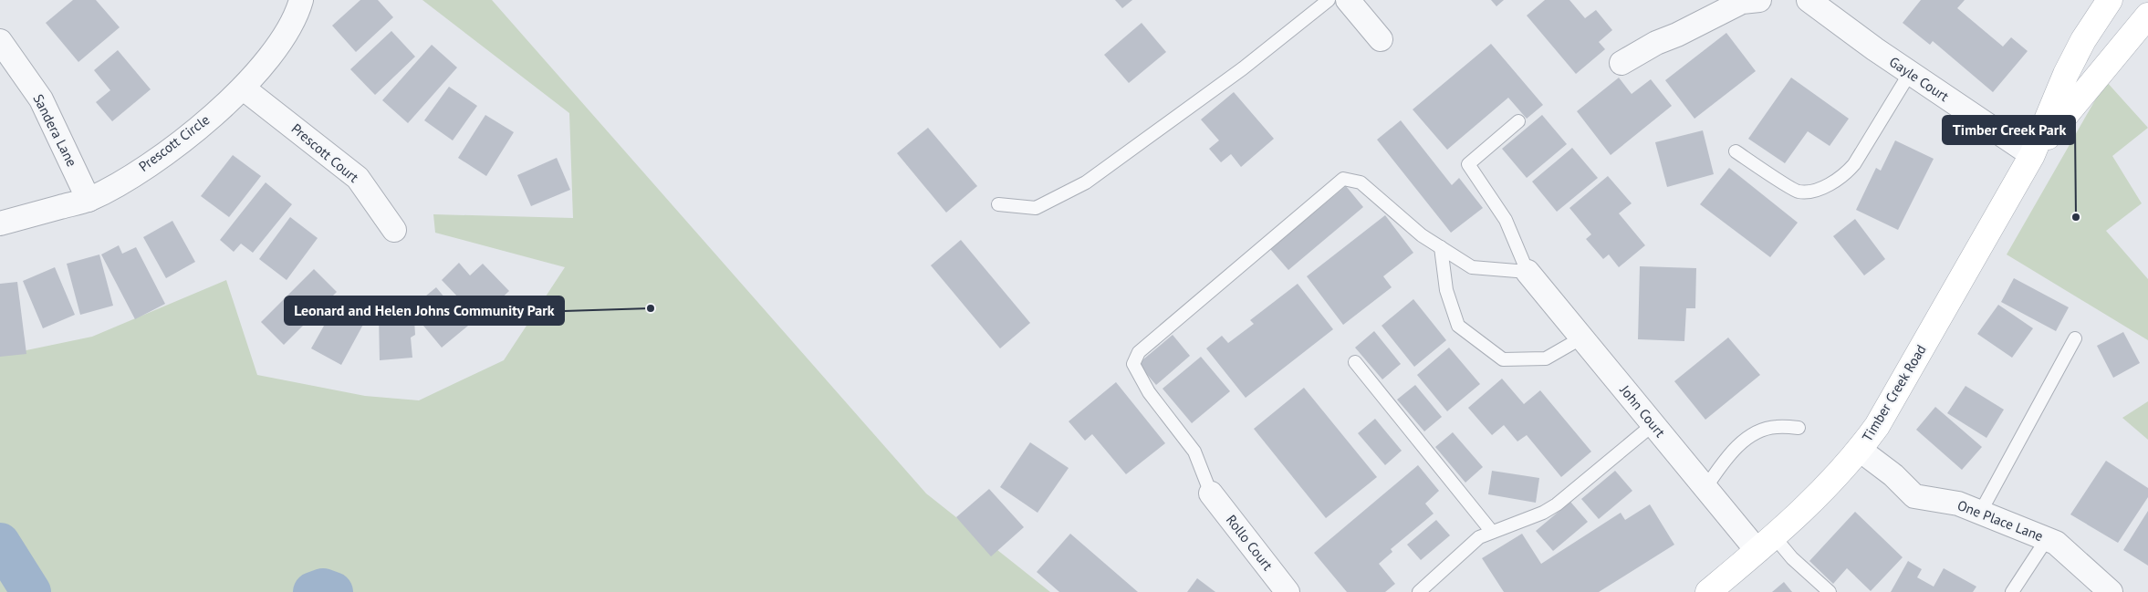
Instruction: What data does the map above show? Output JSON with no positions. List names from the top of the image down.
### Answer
{
  "streets": {
    "street": [
      "Gayle Court",
      "Sandera Lane",
      "Prescott Circle",
      "Prescott Court",
      "Timber Creek Road",
      "John Court",
      "One Place Lane",
      "Rollo Court"
    ]
  },
  "crossings": [
    ["Gayle Court", "Timber Creek Road"],
    ["Sandera Lane", "Prescott Circle"],
    ["Prescott Circle", "Prescott Court"],
    ["Timber Creek Road", "John Court"],
    ["Timber Creek Road", "One Place Lane"]
  ],
  "places": ["Timber Creek Park", "Leonard and Helen Johns Community Park"]
}
